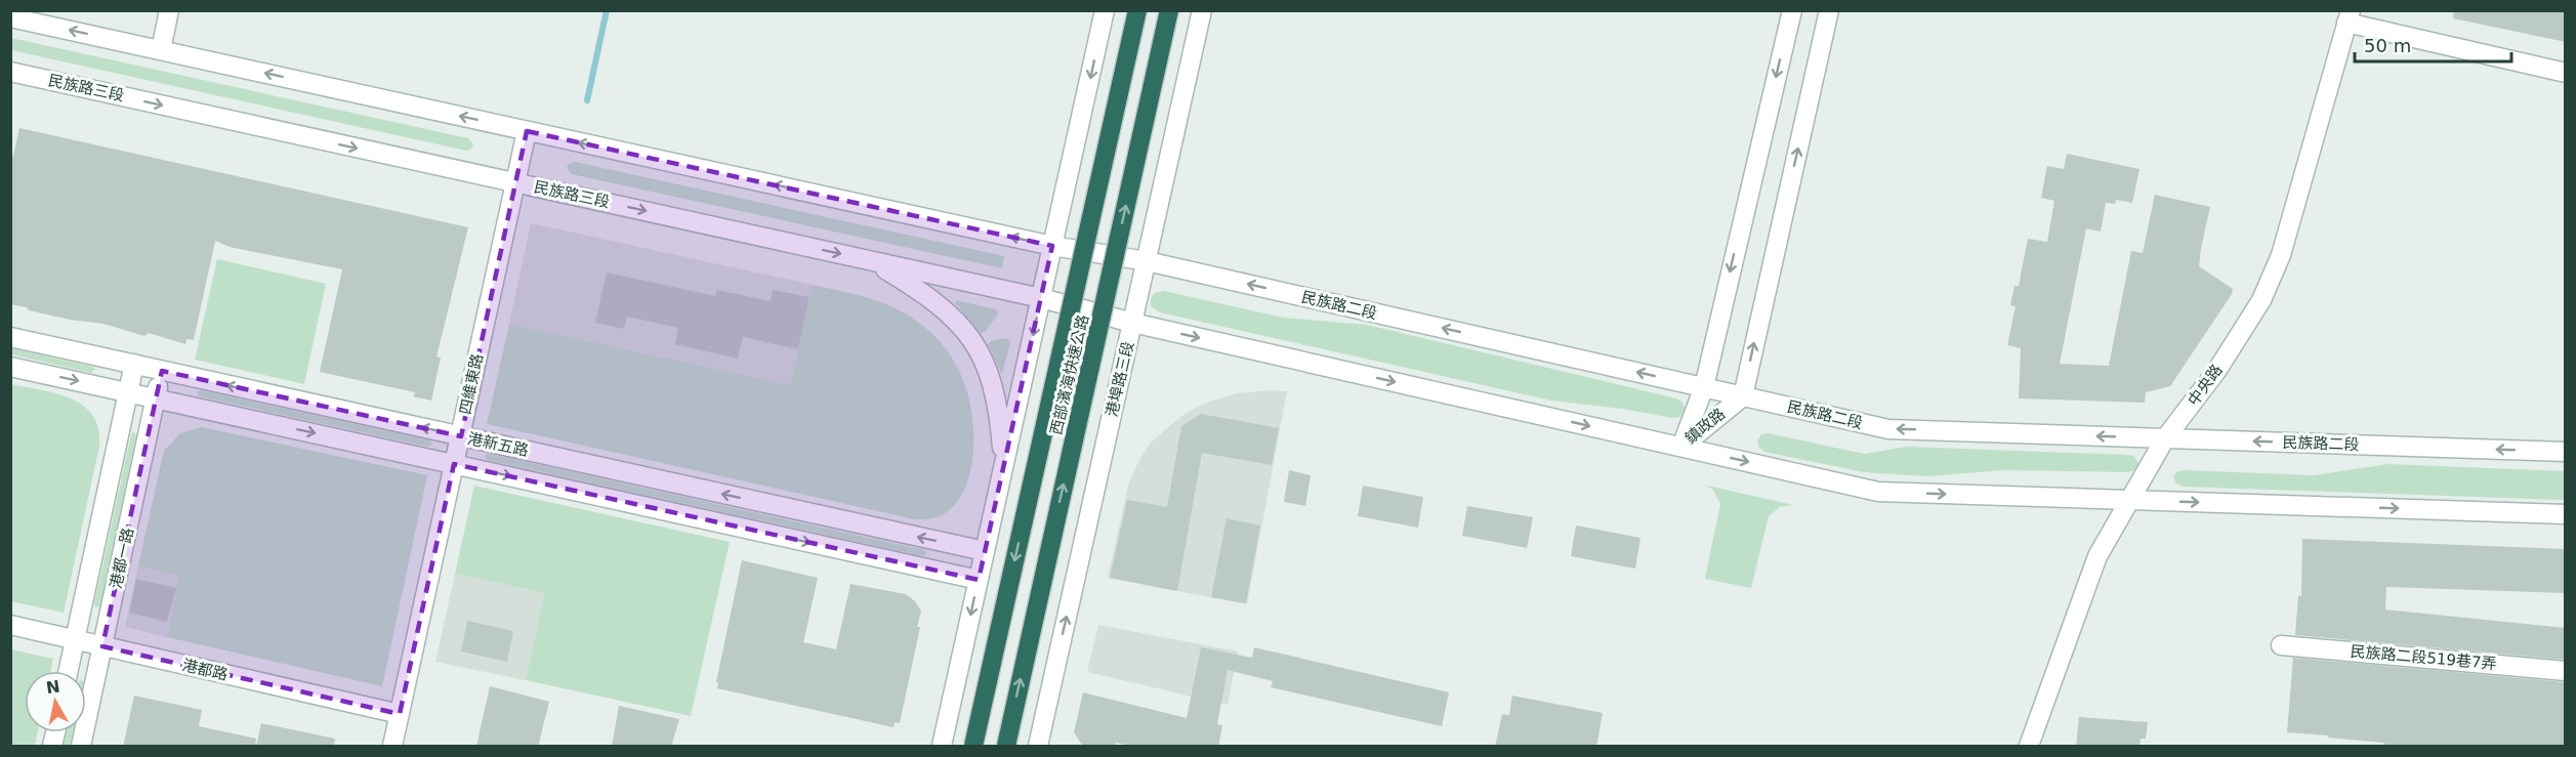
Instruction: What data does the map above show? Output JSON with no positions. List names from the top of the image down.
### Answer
{
  "streets": {
    "highway": ["西部濱海快速公路"],
    "street": [
      "民族路三段",
      "民族路二段",
      "港埠路三段",
      "四維東路",
      "中央路",
      "鎮政路",
      "港新五路",
      "港都一路",
      "民族路二段519巷7弄",
      "港都路"
    ]
  },
  "crossings": [
    ["民族路三段", "港埠路三段"],
    ["民族路三段", "四維東路"],
    ["民族路二段", "港埠路三段"],
    ["民族路二段", "中央路"],
    ["民族路二段", "鎮政路"],
    ["四維東路", "港新五路"],
    ["四維東路", "港都路"],
    ["港新五路", "港都一路"],
    ["港都一路", "港都路"]
  ],
  "scale_bar": "50 m",
  "north": "top"
}
